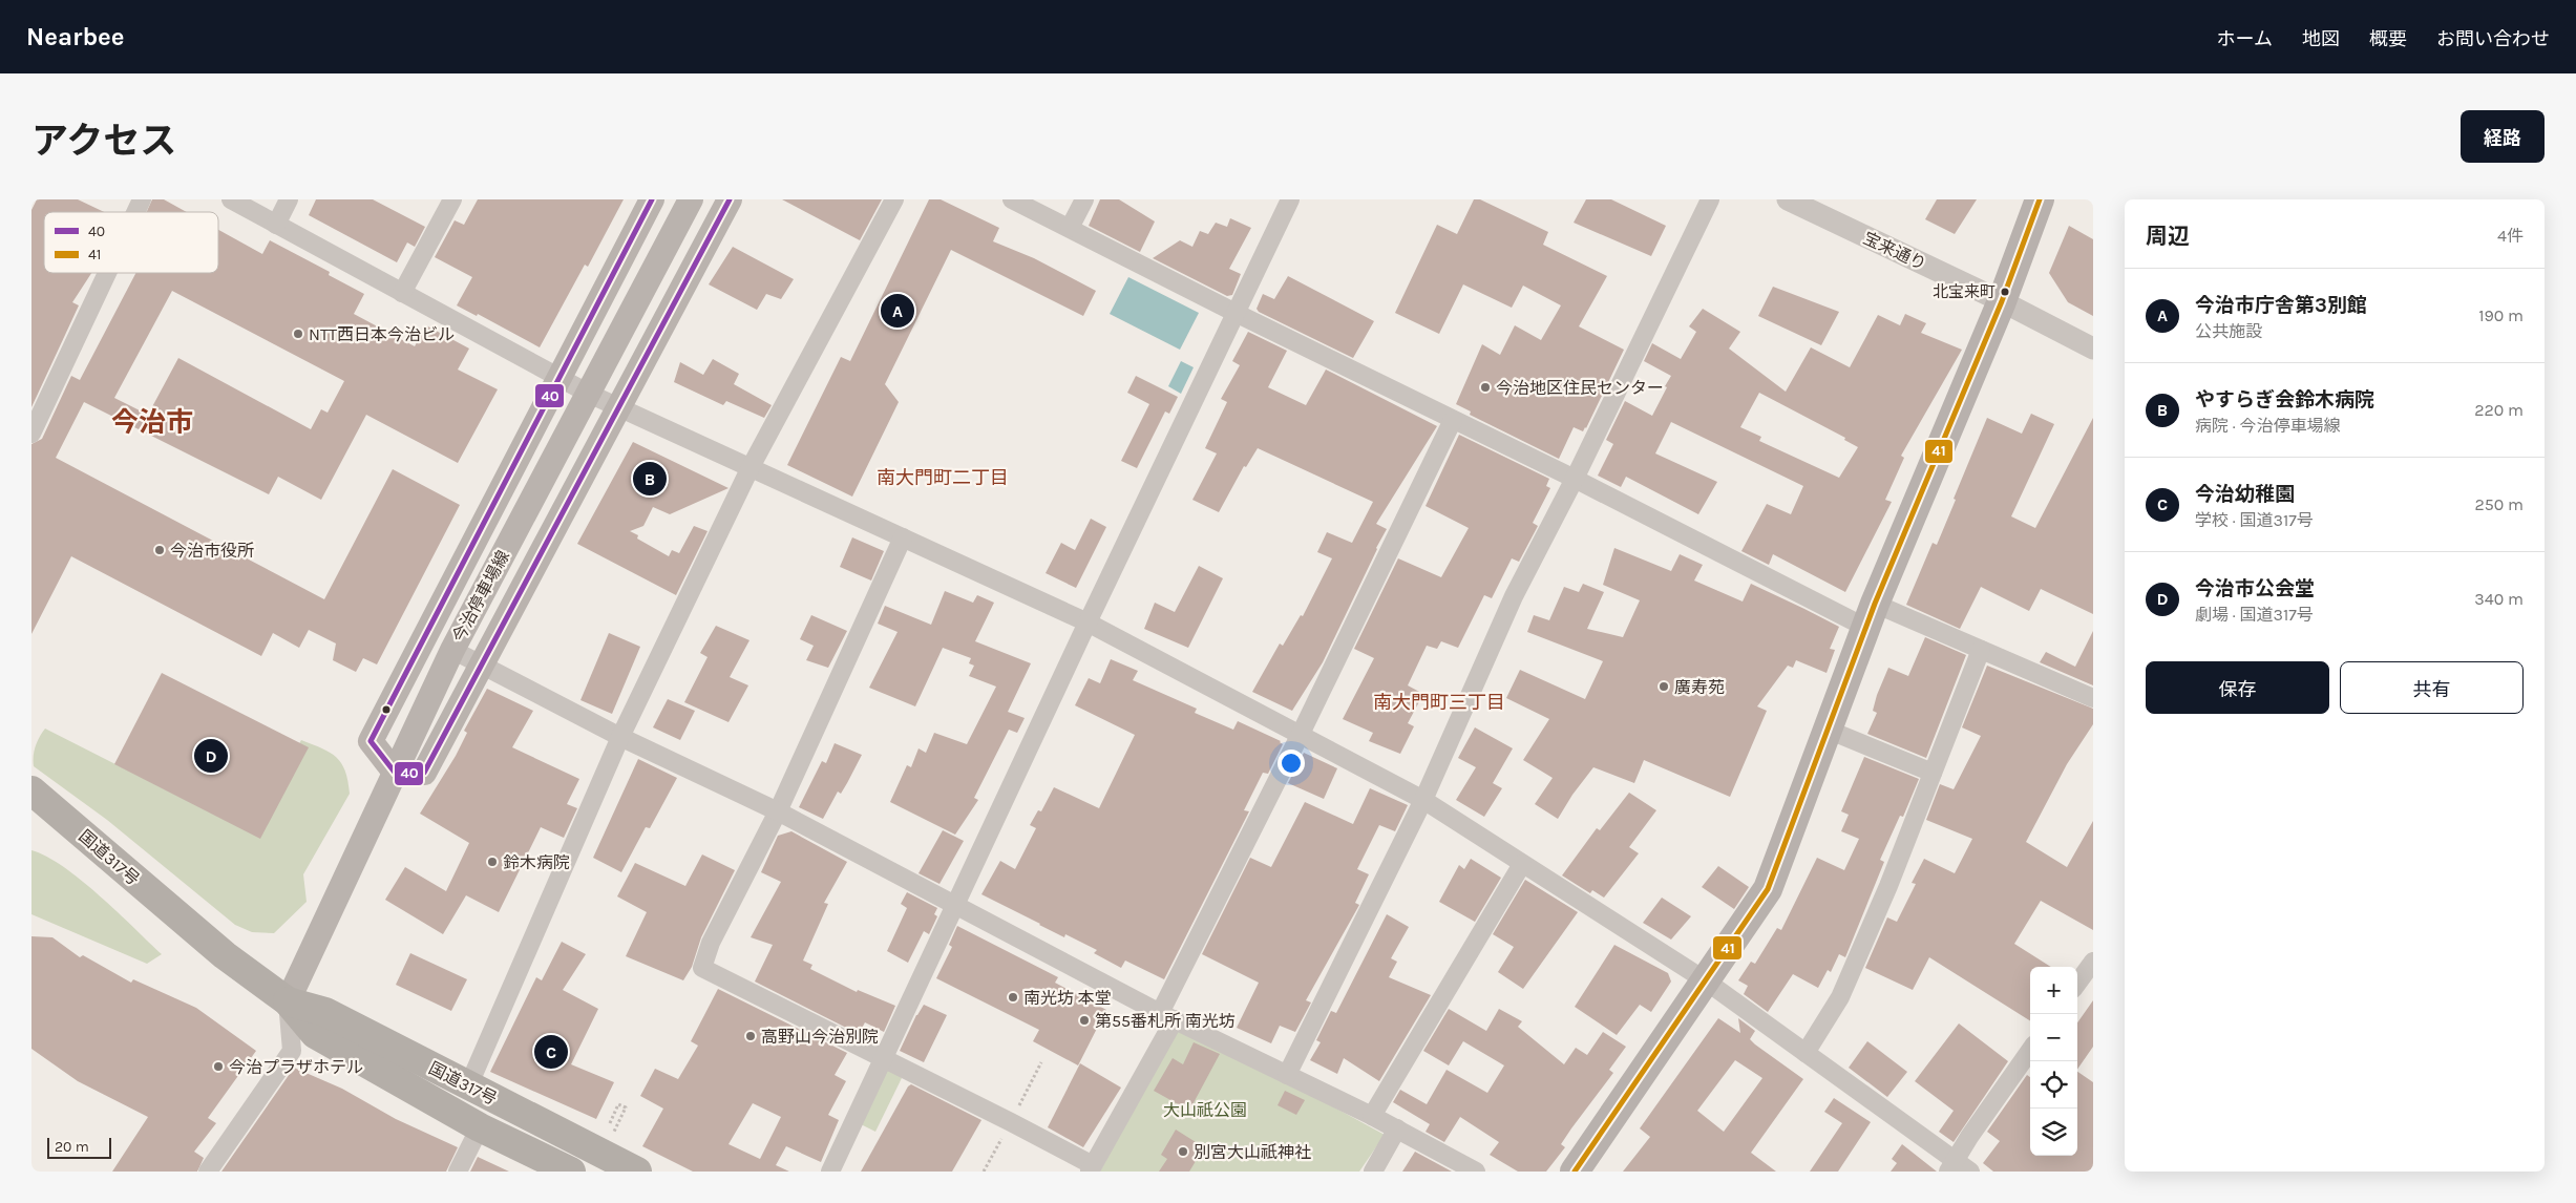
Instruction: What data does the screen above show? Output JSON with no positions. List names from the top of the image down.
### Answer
{
  "streets": {
    "highway": ["国道317号"],
    "main road": ["今治停車場線"],
    "street": ["宝来通り"]
  },
  "crossings": [
    ["今治停車場線", "国道317号"]
  ],
  "districts": ["今治市", "南大門町二丁目", "南大門町三丁目"],
  "parks": ["大山祇公園"],
  "places": [
    "北宝来町",
    "NTT西日本今治ビル",
    "今治地区住民センター",
    "今治市役所",
    "廣寿苑",
    "鈴木病院",
    "南光坊 本堂",
    "第55番札所 南光坊",
    "高野山今治別院",
    "今治プラザホテル",
    "別宮大山祇神社"
  ],
  "lines": ["transit line 40", "transit line 41"],
  "legend": ["40", "41"],
  "scale_bar": "20 m",
  "page": {
    "header": "Nearbee",
    "nav": [
      "ホーム",
      "地図",
      "概要",
      "お問い合わせ"
    ],
    "title": "アクセス",
    "buttons": [
      "経路",
      ["保存", "共有"]
    ],
    "heading": ["周辺", "4件"],
    "list": [
      {
        "mark": "A",
        "name": "今治市庁舎第3別館",
        "note": "公共施設",
        "value": "190 m"
      },
      {
        "mark": "B",
        "name": "やすらぎ会鈴木病院",
        "note": "病院 · 今治停車場線",
        "value": "220 m"
      },
      {
        "mark": "C",
        "name": "今治幼稚園",
        "note": "学校 · 国道317号",
        "value": "250 m"
      },
      {
        "mark": "D",
        "name": "今治市公会堂",
        "note": "劇場 · 国道317号",
        "value": "340 m"
      }
    ],
    "pins": [
      "A",
      "B",
      "D",
      "C"
    ],
    "map_buttons": ["+", "−"],
    "scale": "20 m"
  }
}
